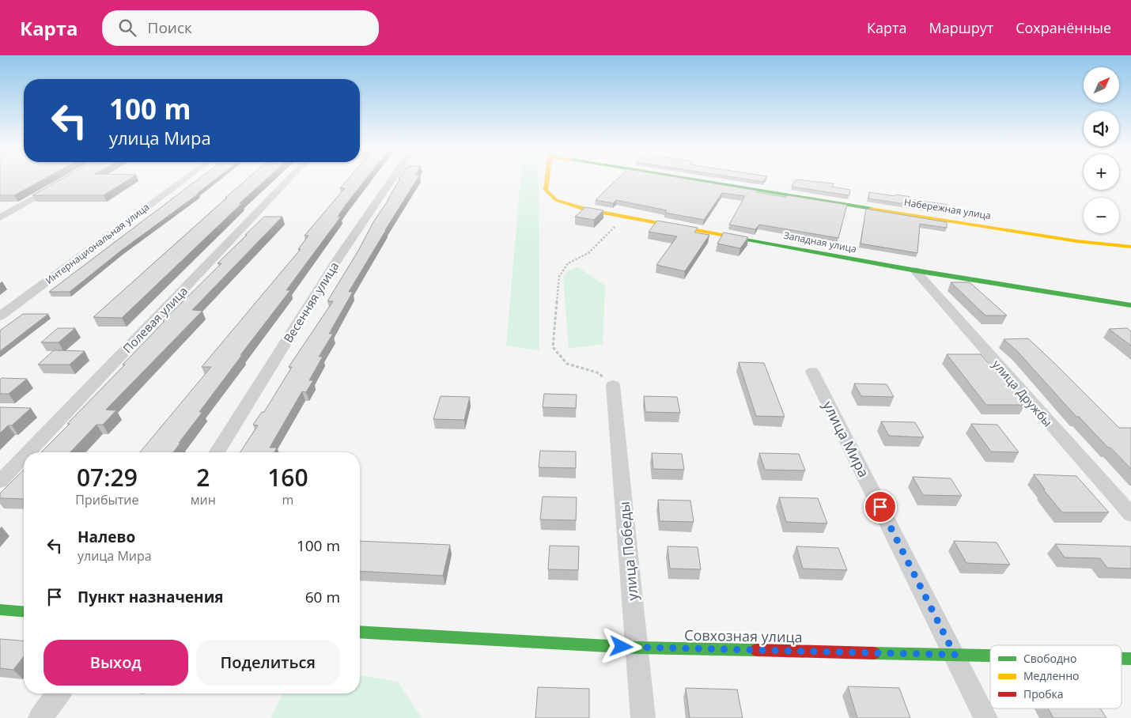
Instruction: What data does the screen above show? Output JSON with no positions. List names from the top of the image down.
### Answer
{
  "streets": {
    "street": [
      "Набережная улица",
      "Западная улица",
      "Интернациональная улица",
      "Весенняя улица",
      "Полевая улица",
      "улица Дружбы",
      "улица Мира",
      "улица Победы",
      "Совхозная улица"
    ]
  },
  "crossings": [
    ["Западная улица", "улица Дружбы"],
    ["улица Мира", "Совхозная улица"],
    ["улица Победы", "Совхозная улица"]
  ],
  "legend": ["Свободно", "Медленно", "Пробка"],
  "north": "top right",
  "page": {
    "header": "Карта",
    "search": "Поиск",
    "nav": ["Карта", "Маршрут", "Сохранённые"],
    "map_buttons": ["+", "−"],
    "turn": ["100 m", "улица Мира"],
    "eta": [
      "07:29",
      "Прибытие",
      "2",
      "мин",
      "160",
      "m"
    ],
    "list": [
      {
        "name": "Налево",
        "note": "улица Мира",
        "value": "100 m"
      },
      {
        "name": "Пункт назначения",
        "value": "60 m"
      }
    ],
    "buttons": ["Выход", "Поделиться"]
  }
}
